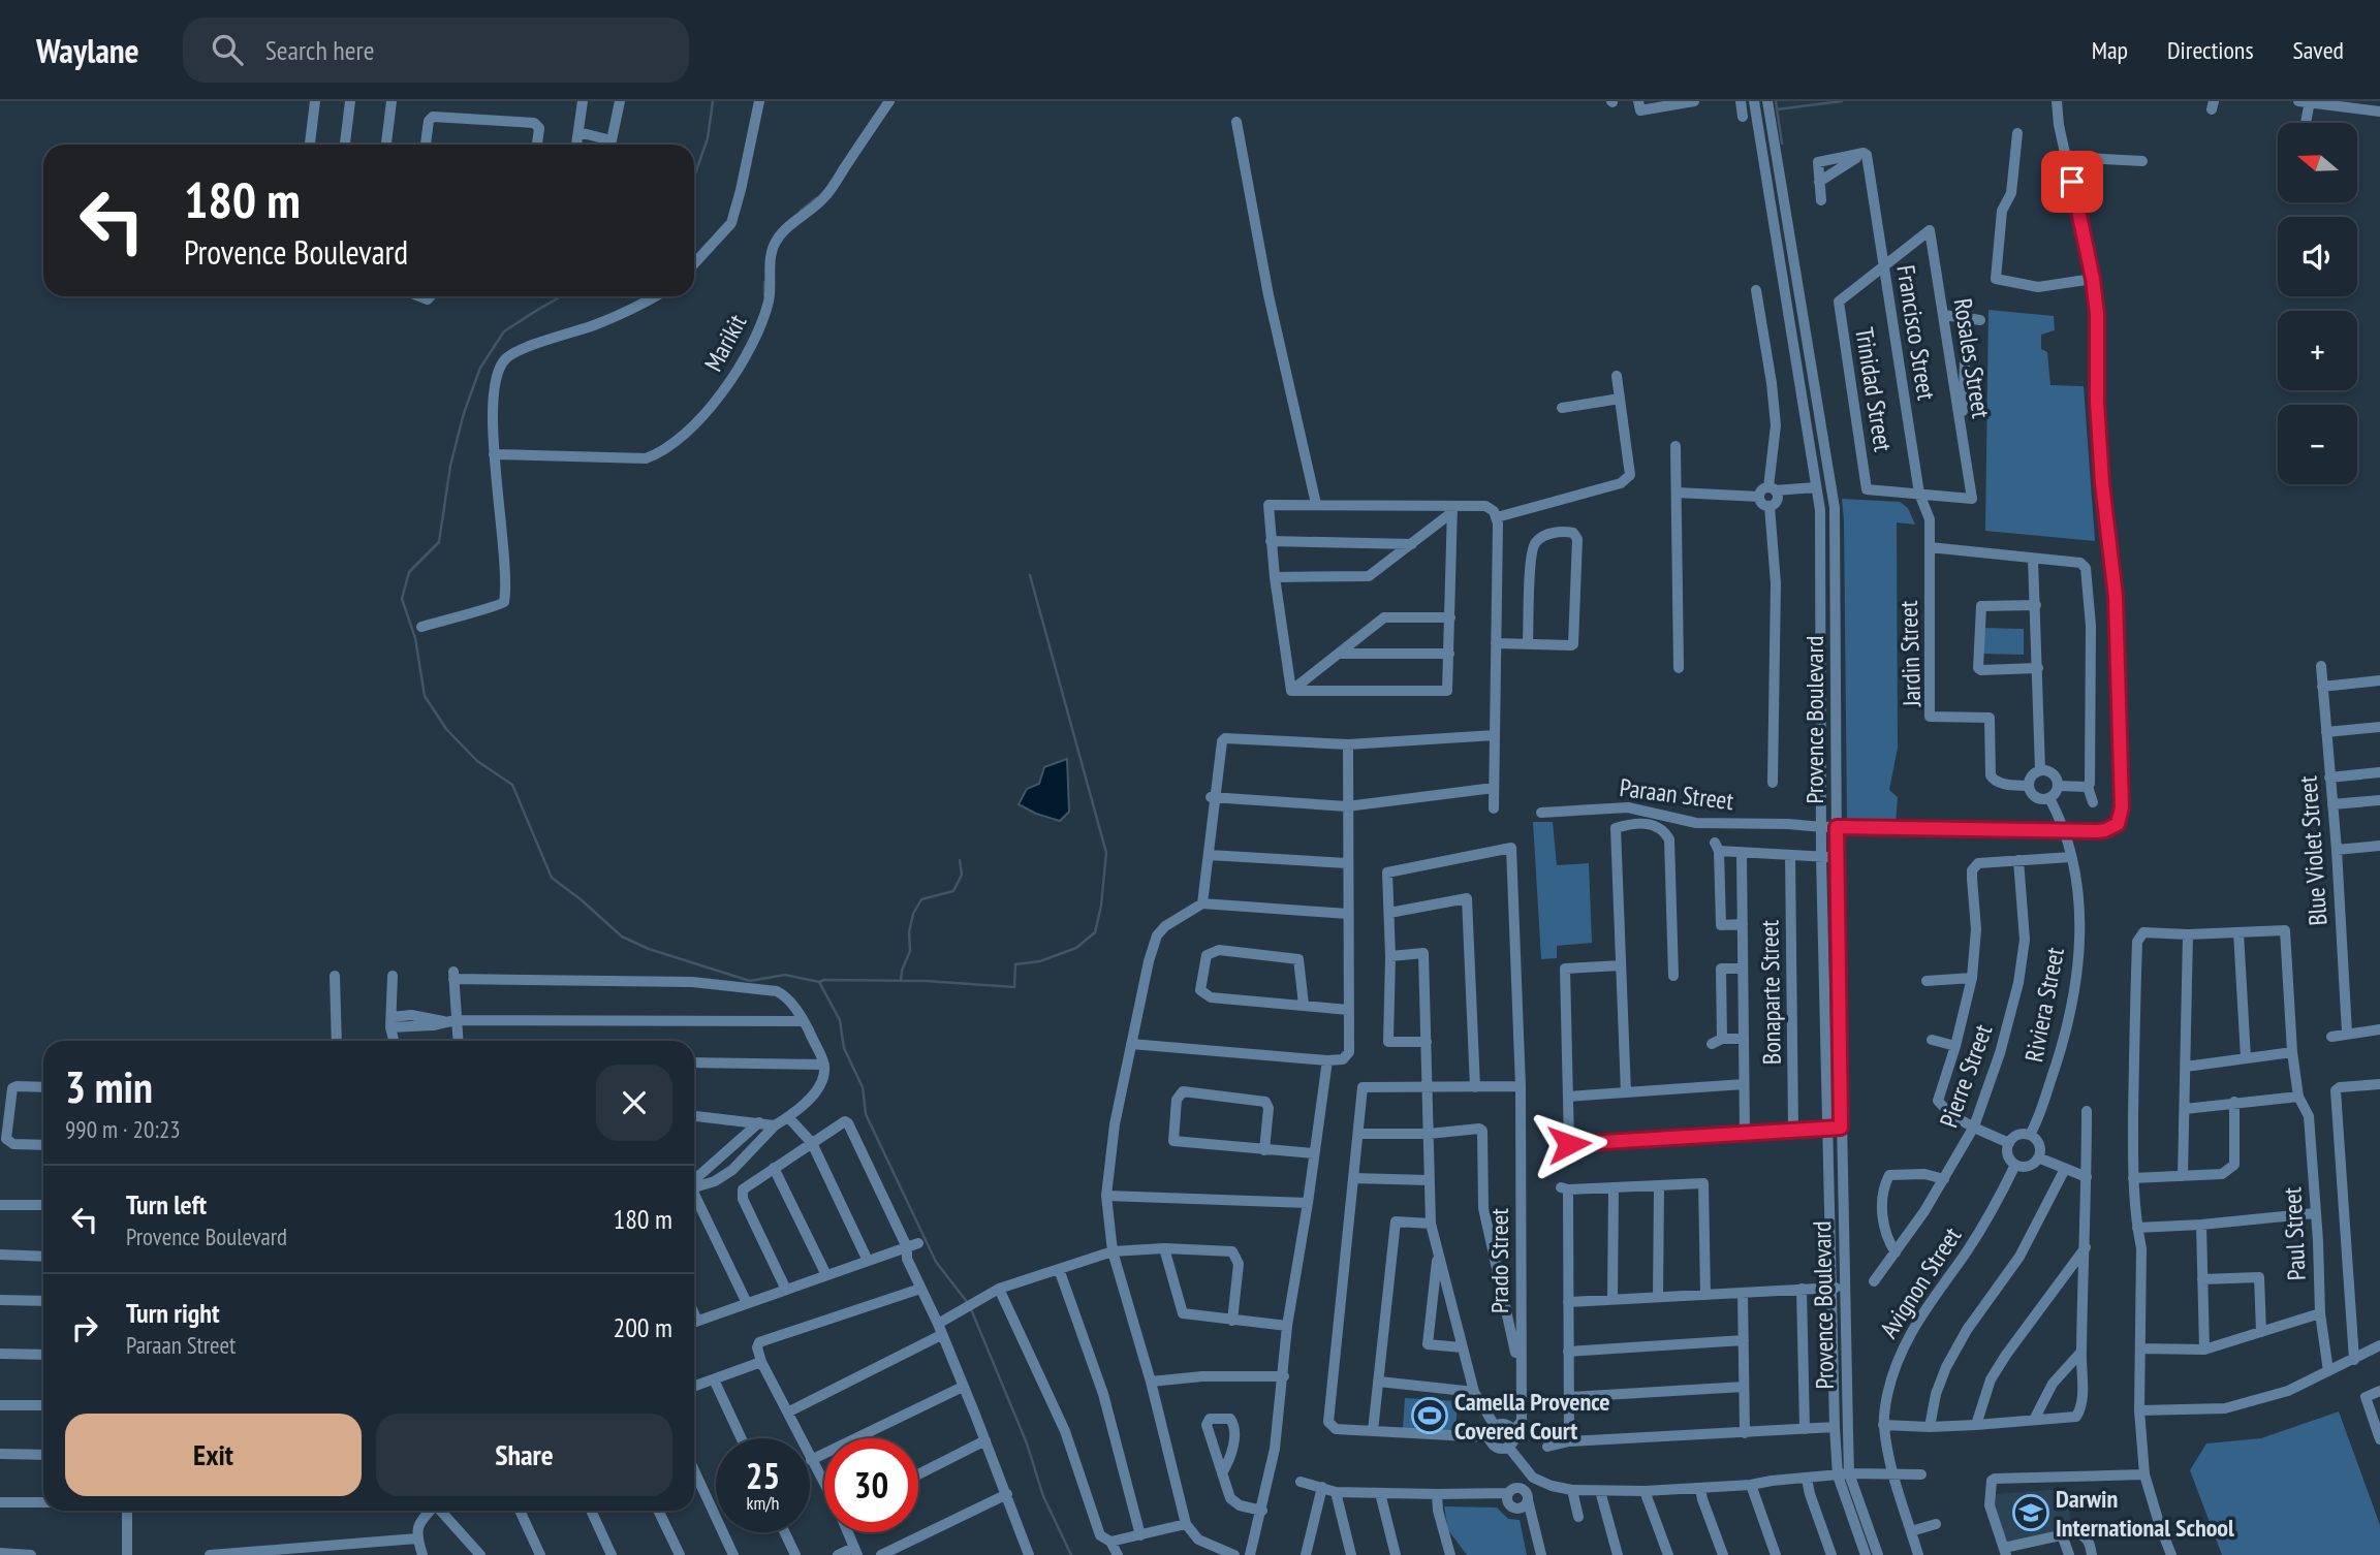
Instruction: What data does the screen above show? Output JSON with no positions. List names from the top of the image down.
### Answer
{
  "streets": {
    "street": [
      "Francisco Street",
      "Marikit",
      "Rosales Street",
      "Trinidad Street",
      "Jardin Street",
      "Provence Boulevard",
      "Paraan Street",
      "Blue Violet Street",
      "Bonaparte Street",
      "Riviera Street",
      "Pierre Street",
      "Paul Street",
      "Prado Street",
      "Avignon Street"
    ]
  },
  "crossings": [
    ["Francisco Street", "Rosales Street"],
    ["Francisco Street", "Trinidad Street"],
    ["Francisco Street", "Jardin Street"],
    ["Rosales Street", "Trinidad Street"],
    ["Jardin Street", "Riviera Street"],
    ["Provence Boulevard", "Paraan Street"],
    ["Paraan Street", "Riviera Street"],
    ["Riviera Street", "Avignon Street"]
  ],
  "places": {
    "sports": ["Camella Provence Covered Court"],
    "school or university": ["Darwin International School"]
  },
  "north": "left",
  "page": {
    "header": "Waylane",
    "search": "Search here",
    "nav": ["Map", "Directions", "Saved"],
    "map_buttons": ["+", "−"],
    "turn": ["180 m", "Provence Boulevard"],
    "heading": ["3 min", "990 m · 20:23"],
    "list": [
      {
        "name": "Turn left",
        "note": "Provence Boulevard",
        "value": "180 m"
      },
      {
        "name": "Turn right",
        "note": "Paraan Street",
        "value": "200 m"
      }
    ],
    "buttons": ["Exit", "Share"],
    "speed": "25 km/h",
    "limit": "30"
  }
}
